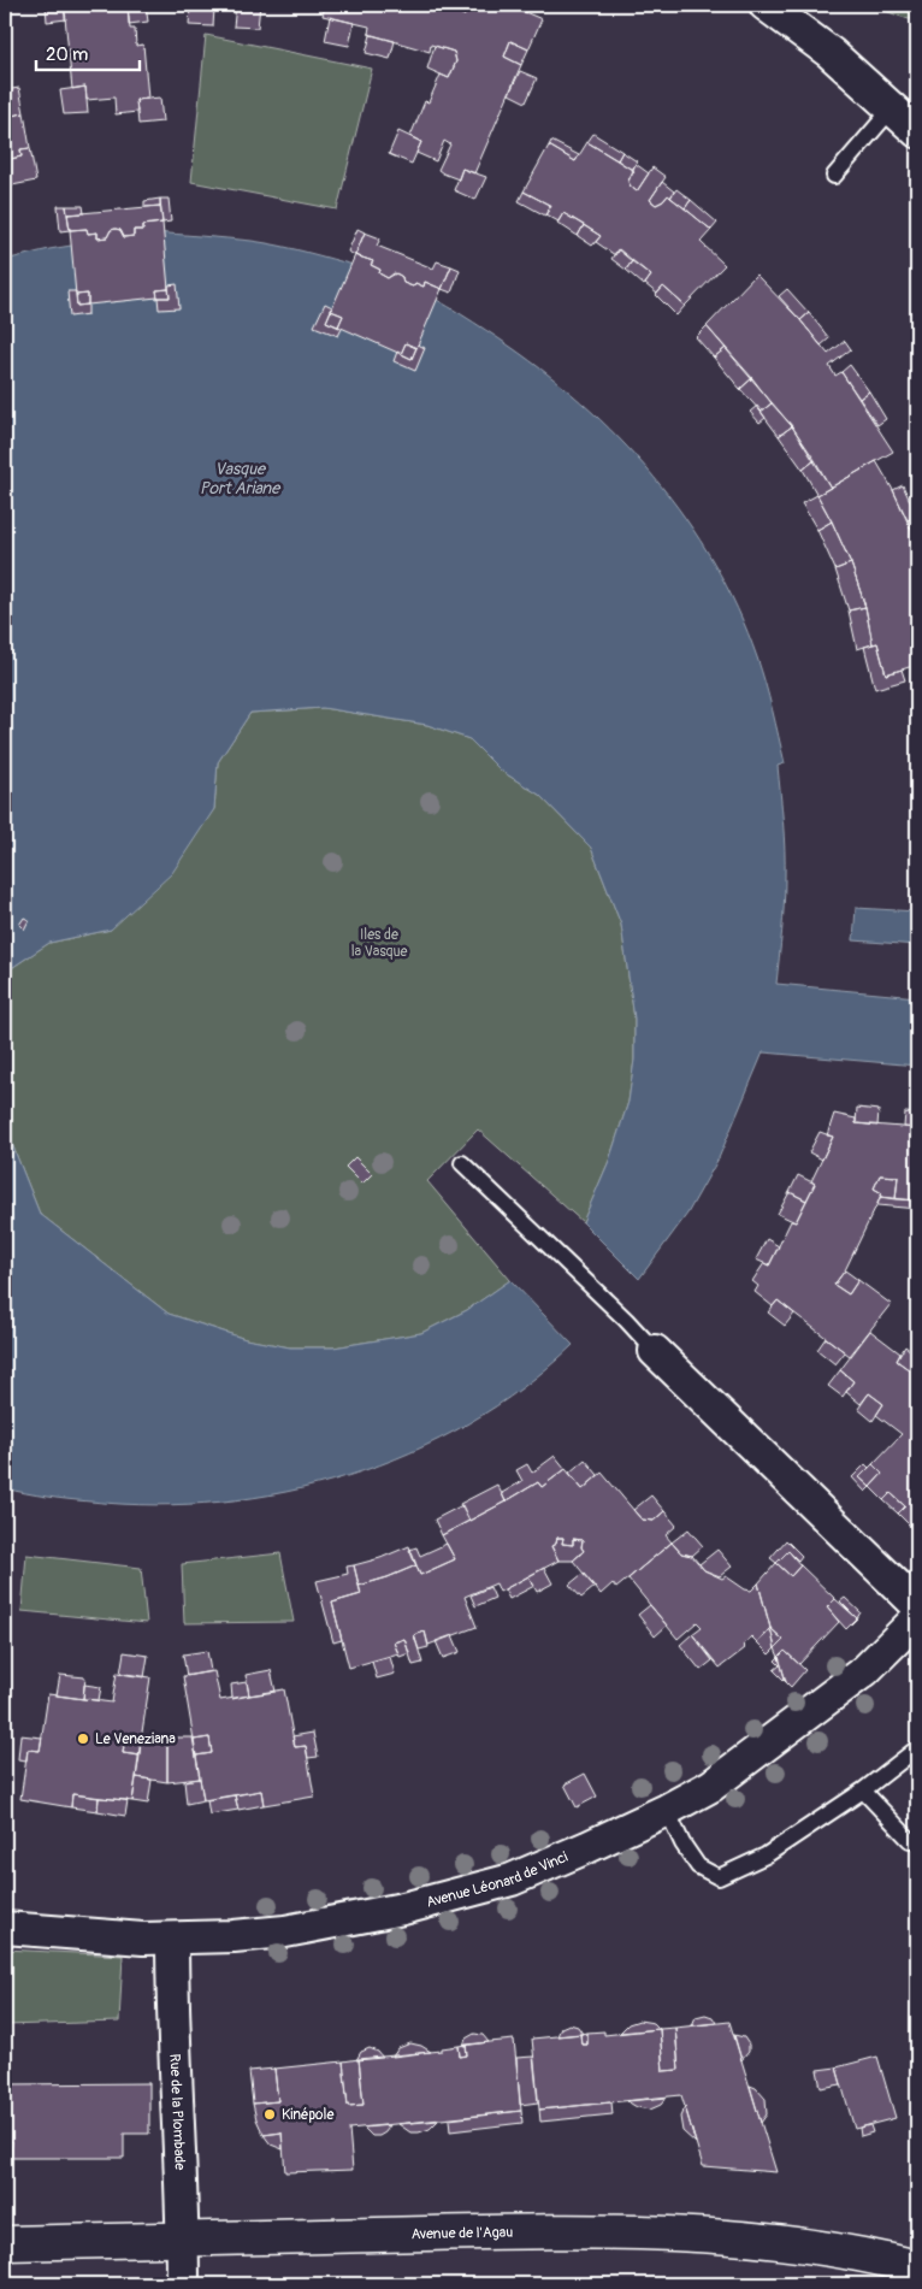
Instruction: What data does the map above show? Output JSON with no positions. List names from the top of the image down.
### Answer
{
  "streets": {
    "street": ["Avenue Léonard de Vinci", "Rue de la Plombade", "Avenue de l'Agau"]
  },
  "crossings": [
    ["Avenue Léonard de Vinci", "Rue de la Plombade"],
    ["Rue de la Plombade", "Avenue de l'Agau"]
  ],
  "water": ["Vasque Port Ariane"],
  "parks": ["Iles de la Vasque"],
  "places": ["Le Veneziana", "Kinépole"],
  "scale_bar": "20 m"
}
